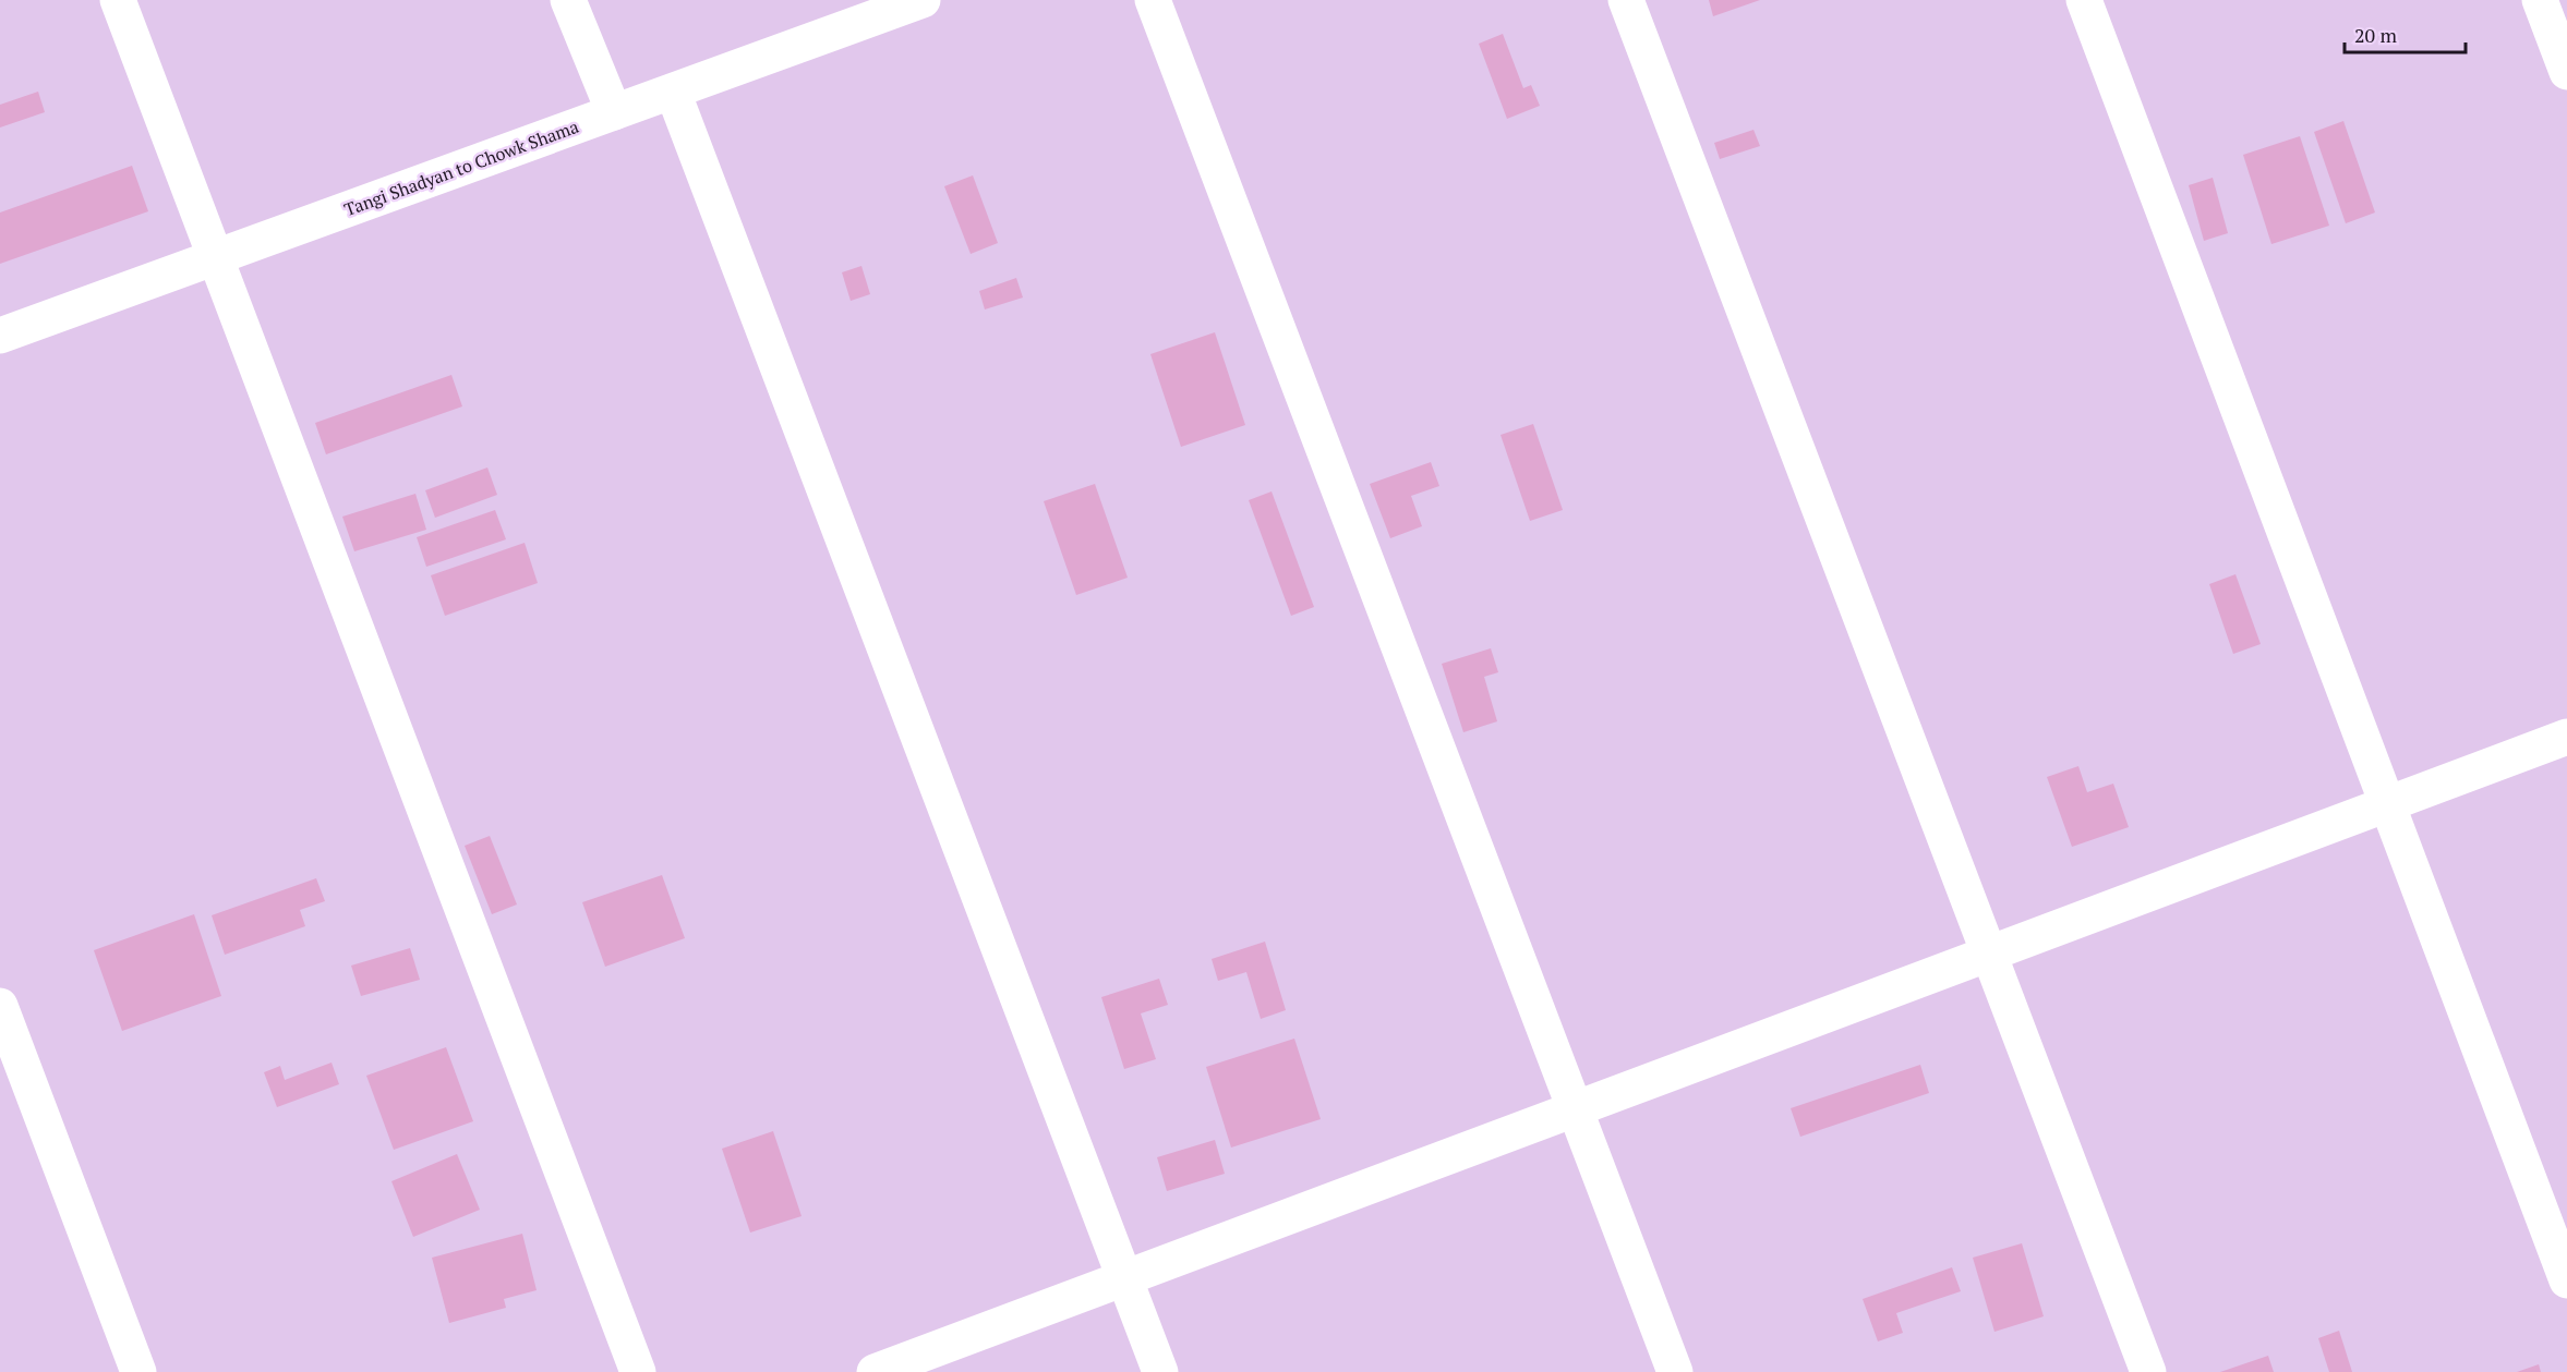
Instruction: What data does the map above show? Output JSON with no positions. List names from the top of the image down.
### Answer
{
  "streets": {
    "street": ["Tangi Shadyan to Chowk Shama"]
  },
  "scale_bar": "20 m"
}
